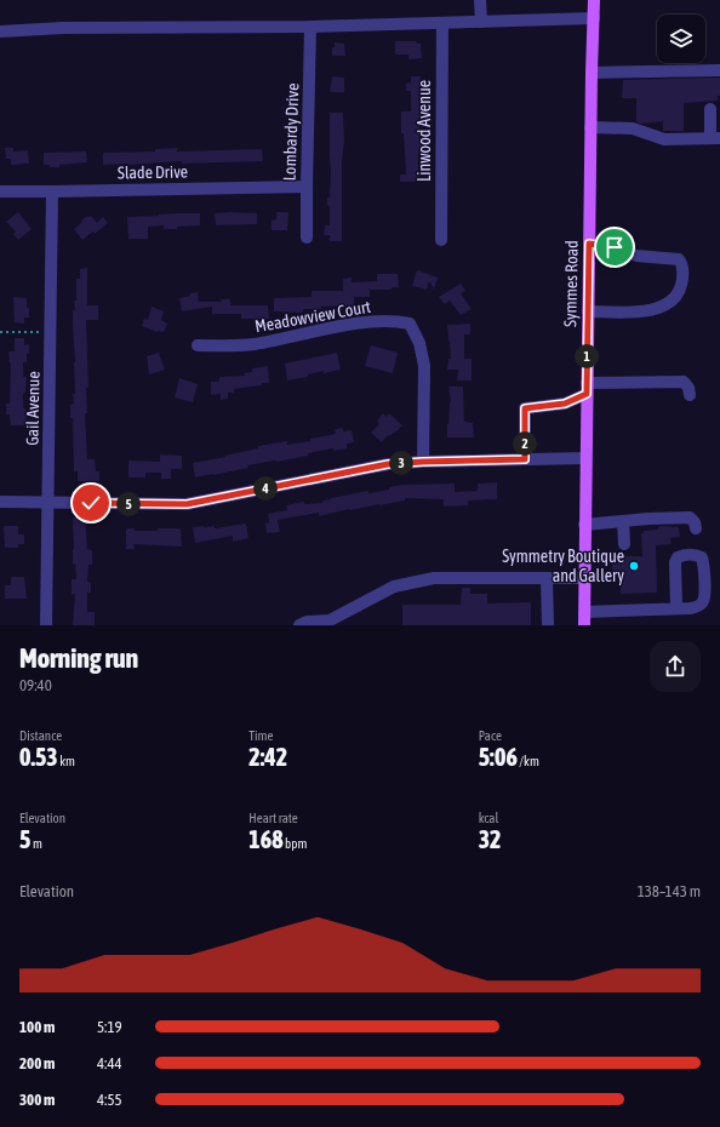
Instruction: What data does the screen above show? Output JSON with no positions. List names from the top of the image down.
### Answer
{
  "streets": {
    "main road": ["Symmes Road"],
    "street": [
      "Linwood Avenue",
      "Lombardy Drive",
      "Slade Drive",
      "Meadowview Court",
      "Gail Avenue"
    ]
  },
  "crossings": [
    ["Lombardy Drive", "Slade Drive"],
    ["Slade Drive", "Gail Avenue"]
  ],
  "places": ["Symmetry Boutique and Gallery"],
  "page": {
    "pins": [
      "1",
      "2",
      "3",
      "4",
      "5"
    ],
    "heading": ["Morning run", "09:40"],
    "stats": [
      ["Distance", "0.53 km"],
      ["Time", "2:42"],
      ["Pace", "5:06 /km"],
      ["Elevation", "5 m"],
      ["Heart rate", "168 bpm"],
      ["kcal", "32"]
    ],
    "chart": ["Elevation", "138–143 m"],
    "list": [
      {
        "name": "100 m",
        "note": "5:19"
      },
      {
        "name": "200 m",
        "note": "4:44"
      },
      {
        "name": "300 m",
        "note": "4:55"
      }
    ]
  }
}
